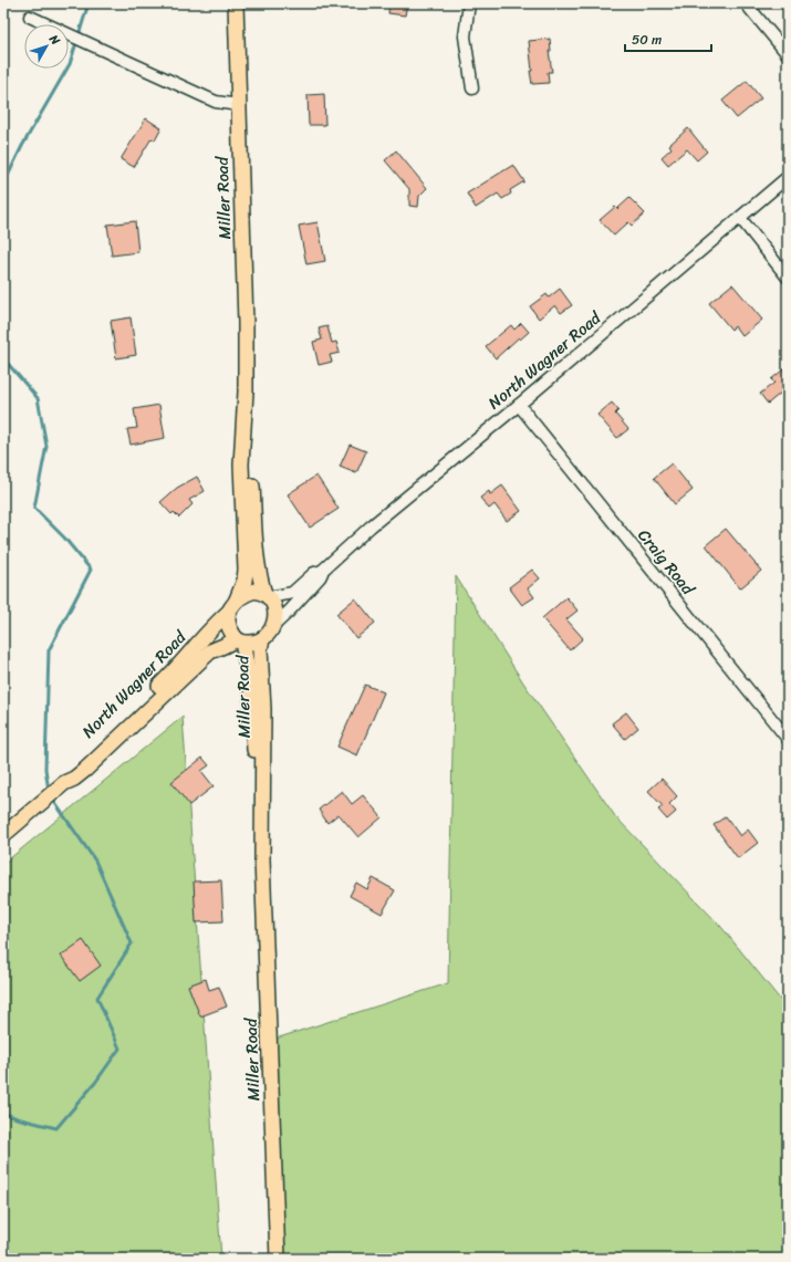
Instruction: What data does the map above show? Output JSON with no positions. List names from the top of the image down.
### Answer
{
  "streets": {
    "main road": ["Miller Road", "North Wagner Road"],
    "street": ["Craig Road"]
  },
  "crossings": [
    ["Miller Road", "North Wagner Road"],
    ["North Wagner Road", "Craig Road"]
  ],
  "scale_bar": "50 m",
  "north": "top right"
}
